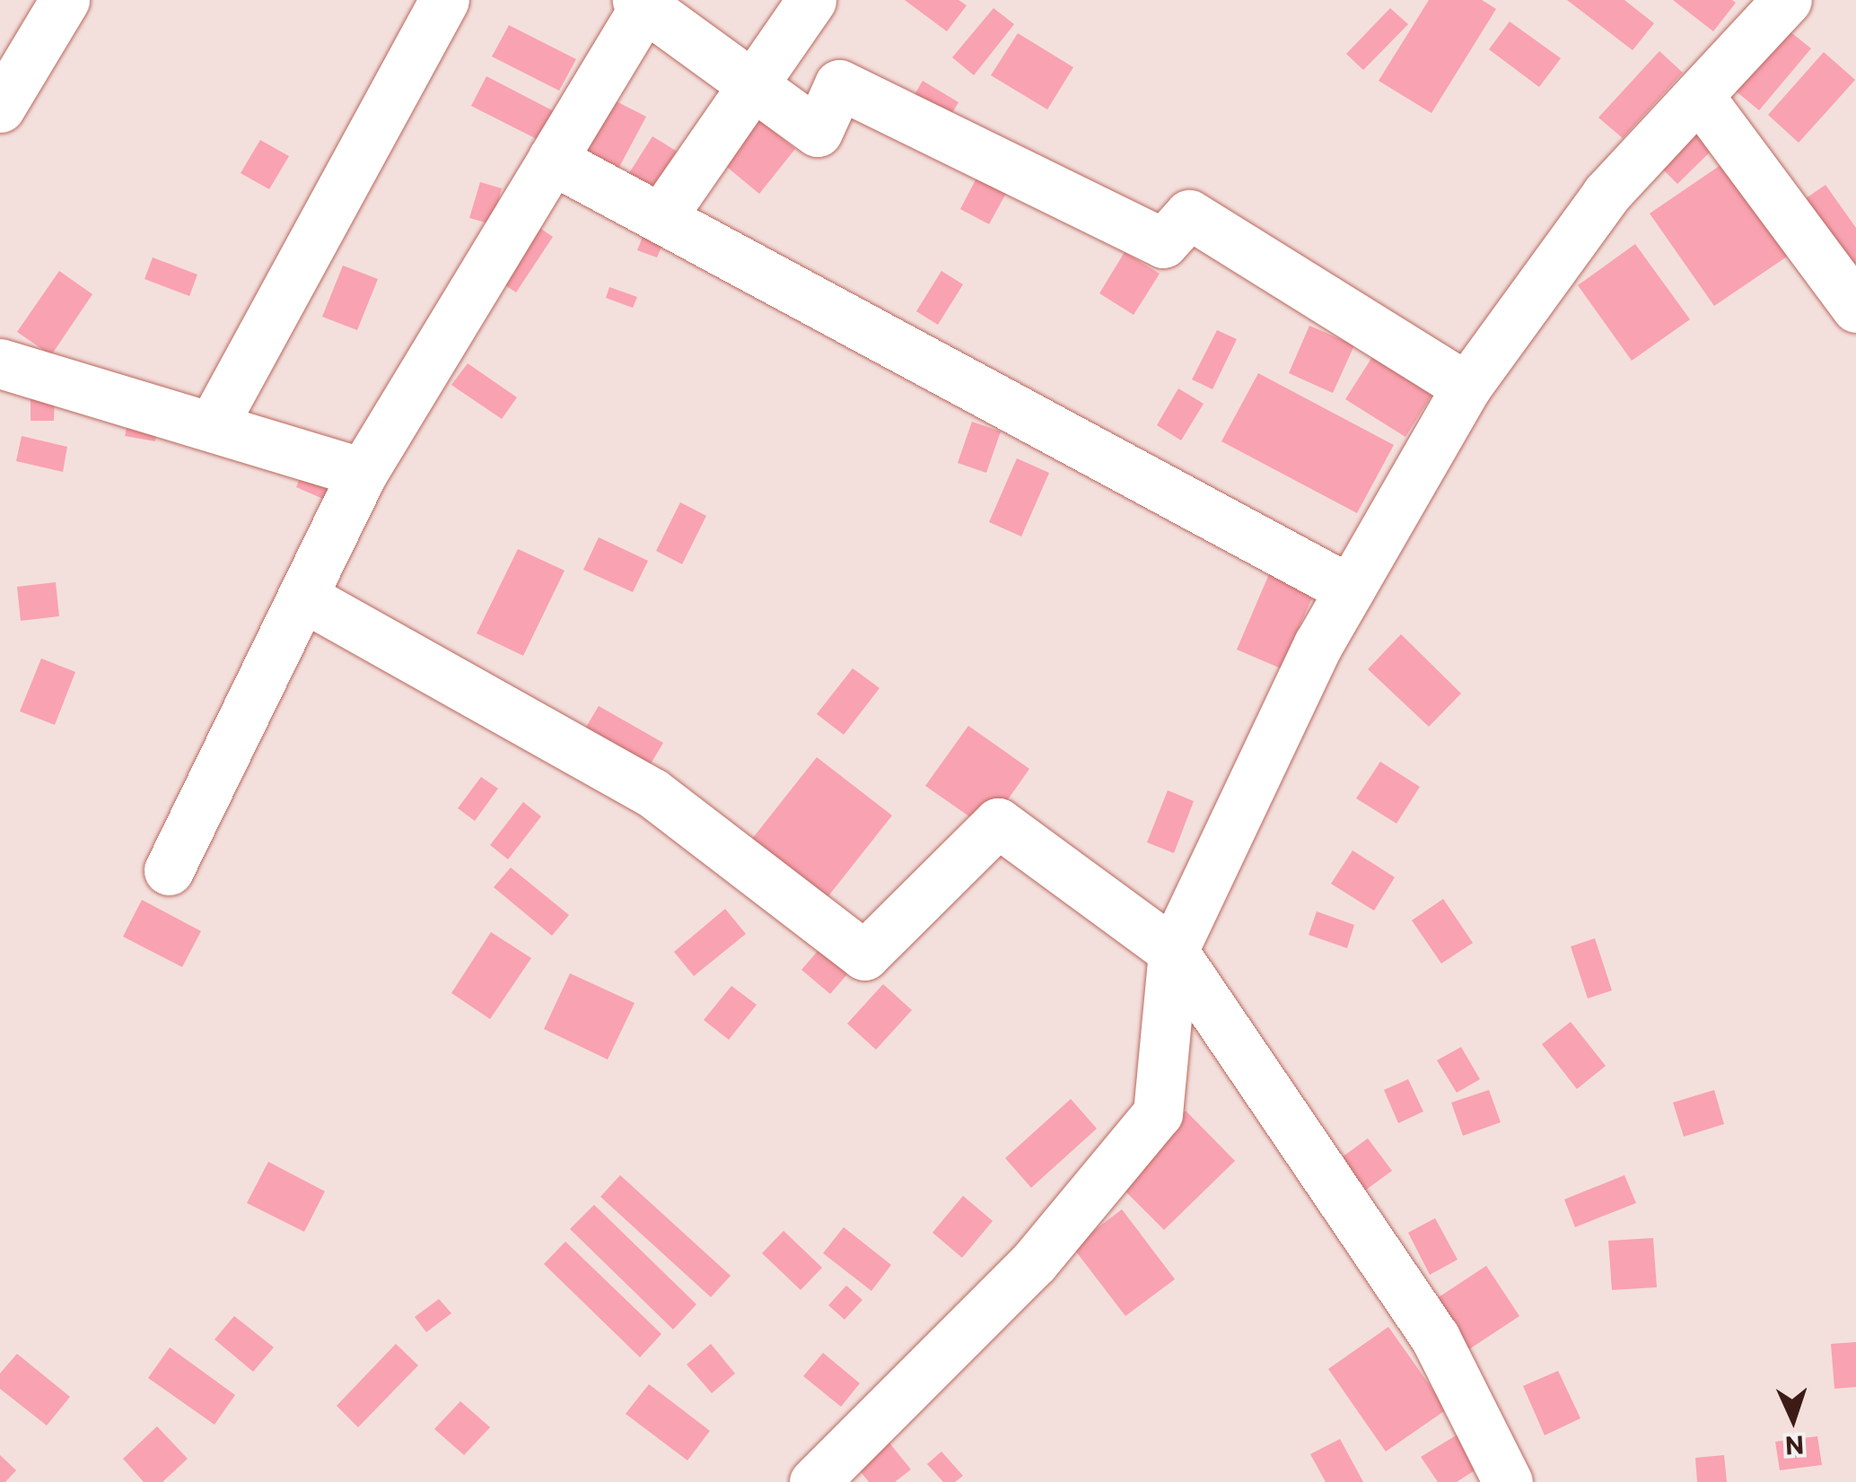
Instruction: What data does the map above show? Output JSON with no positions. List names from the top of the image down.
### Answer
{
  "north": "bottom"
}
